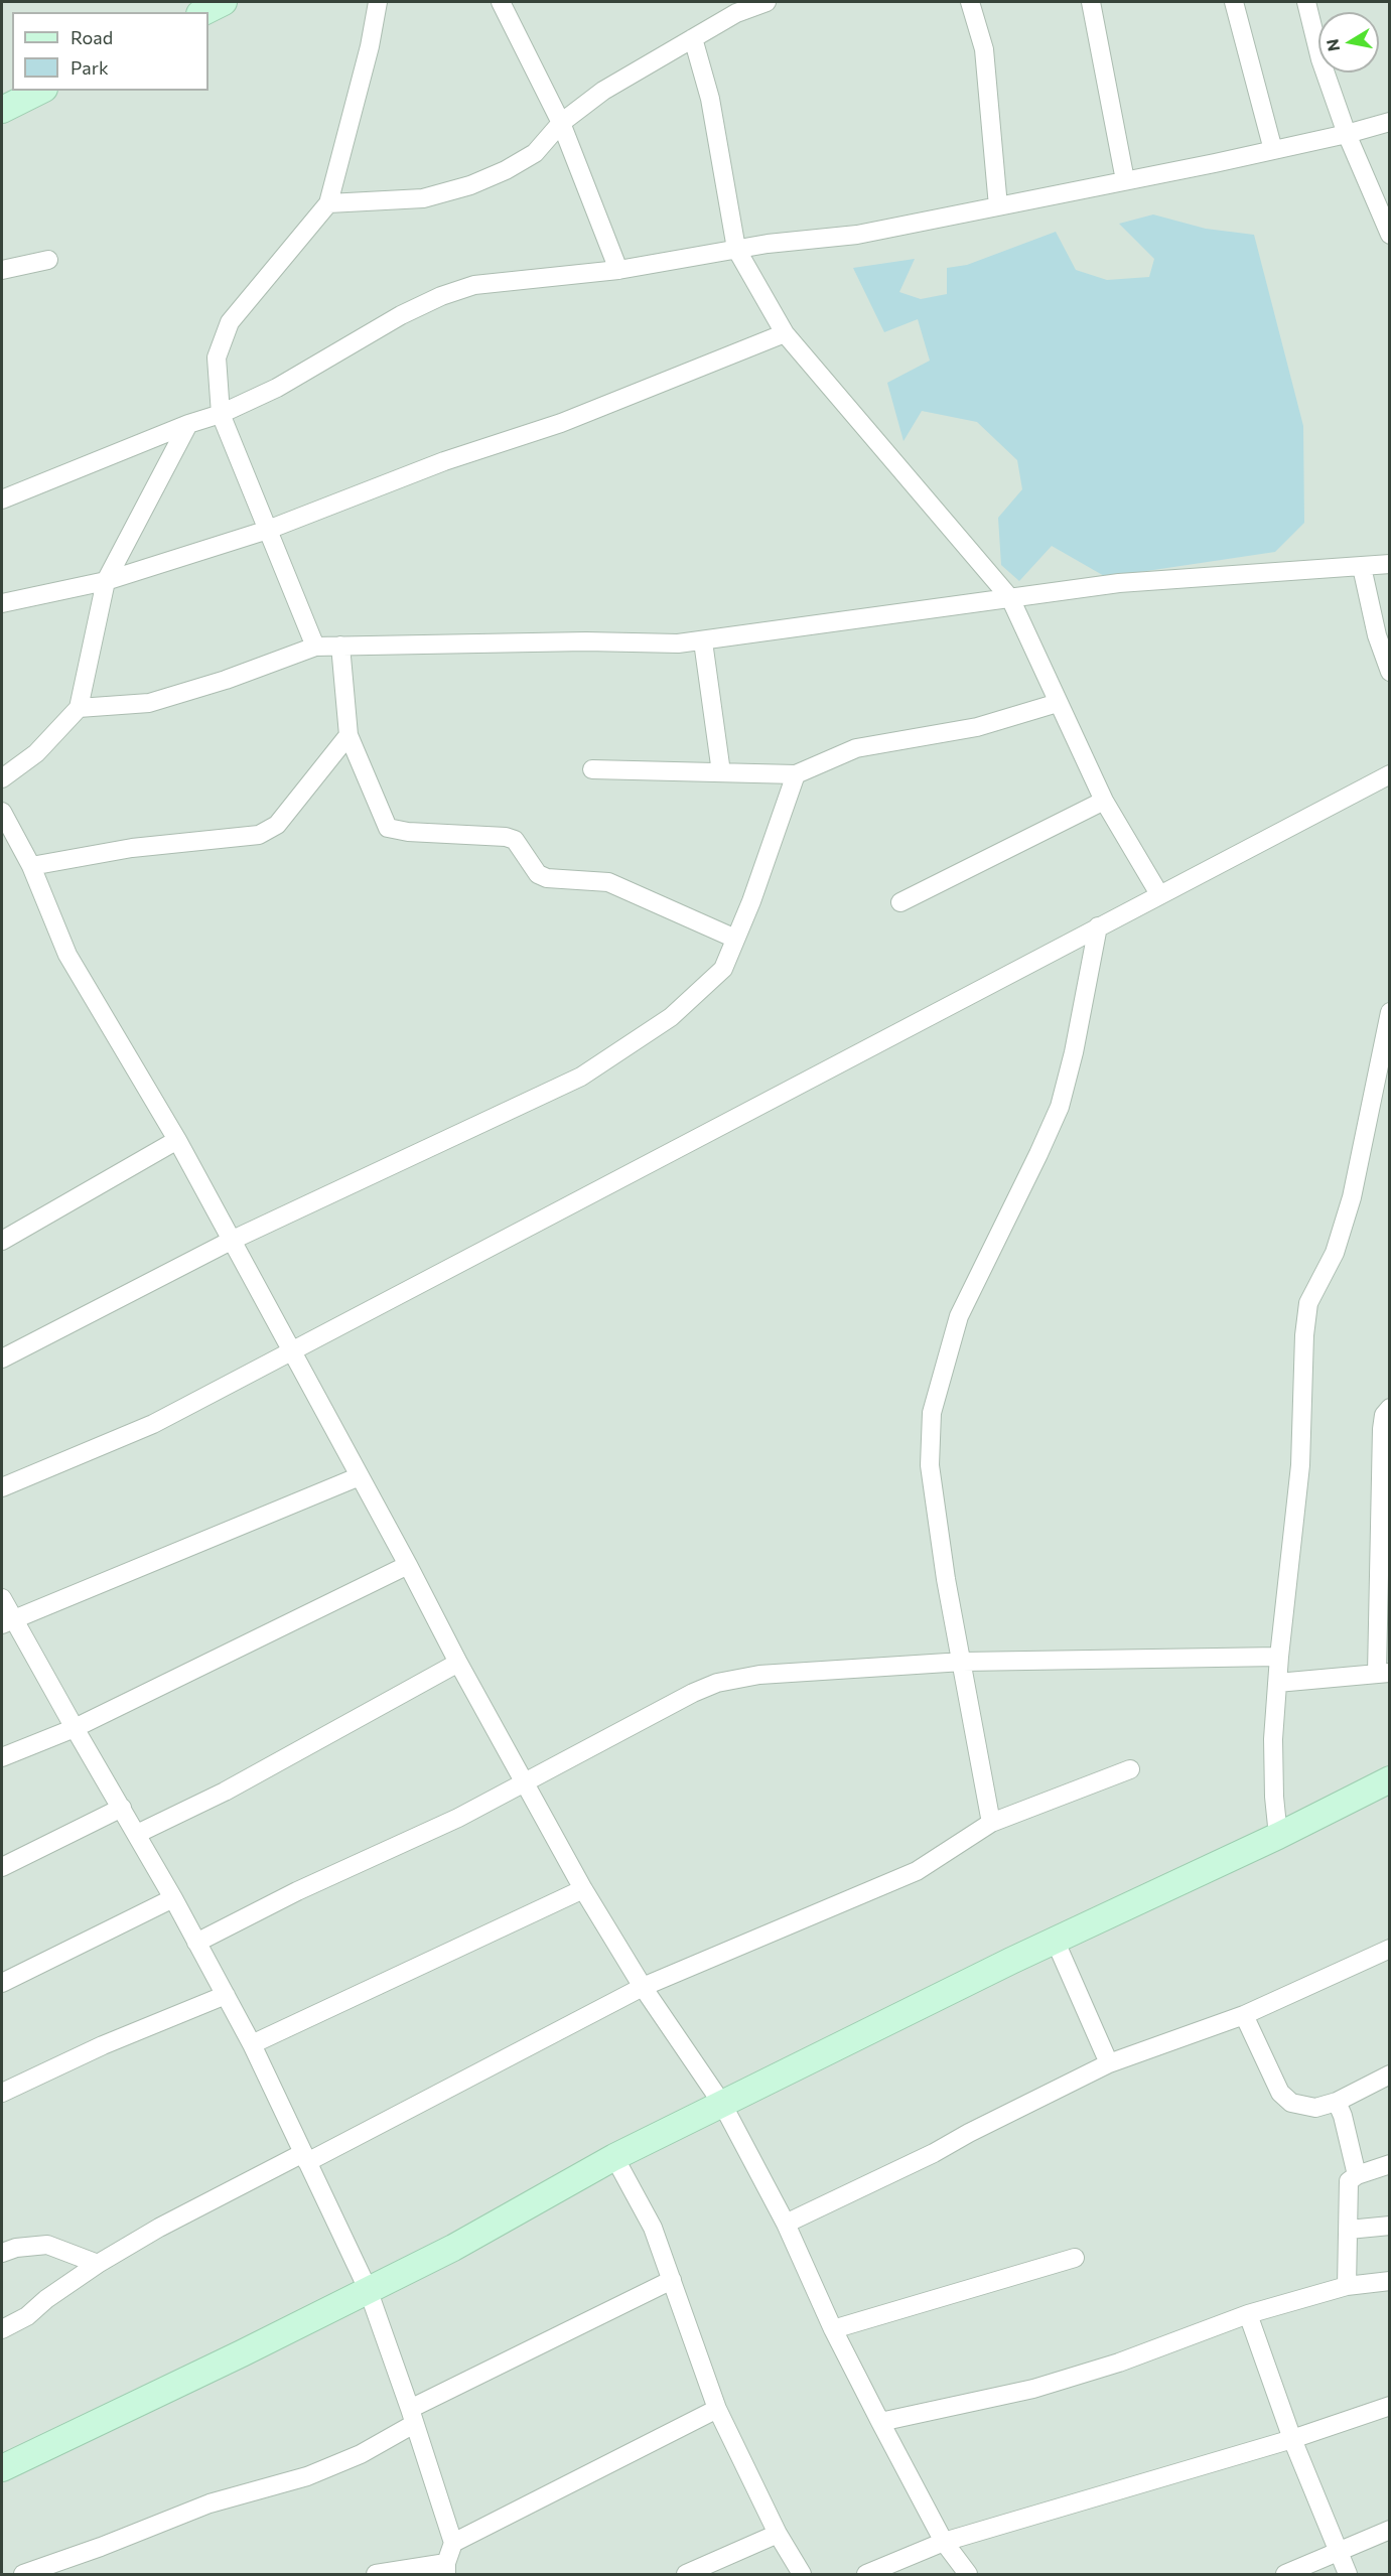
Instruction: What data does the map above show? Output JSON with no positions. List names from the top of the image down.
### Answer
{
  "legend": ["Road", "Park"],
  "north": "left"
}
